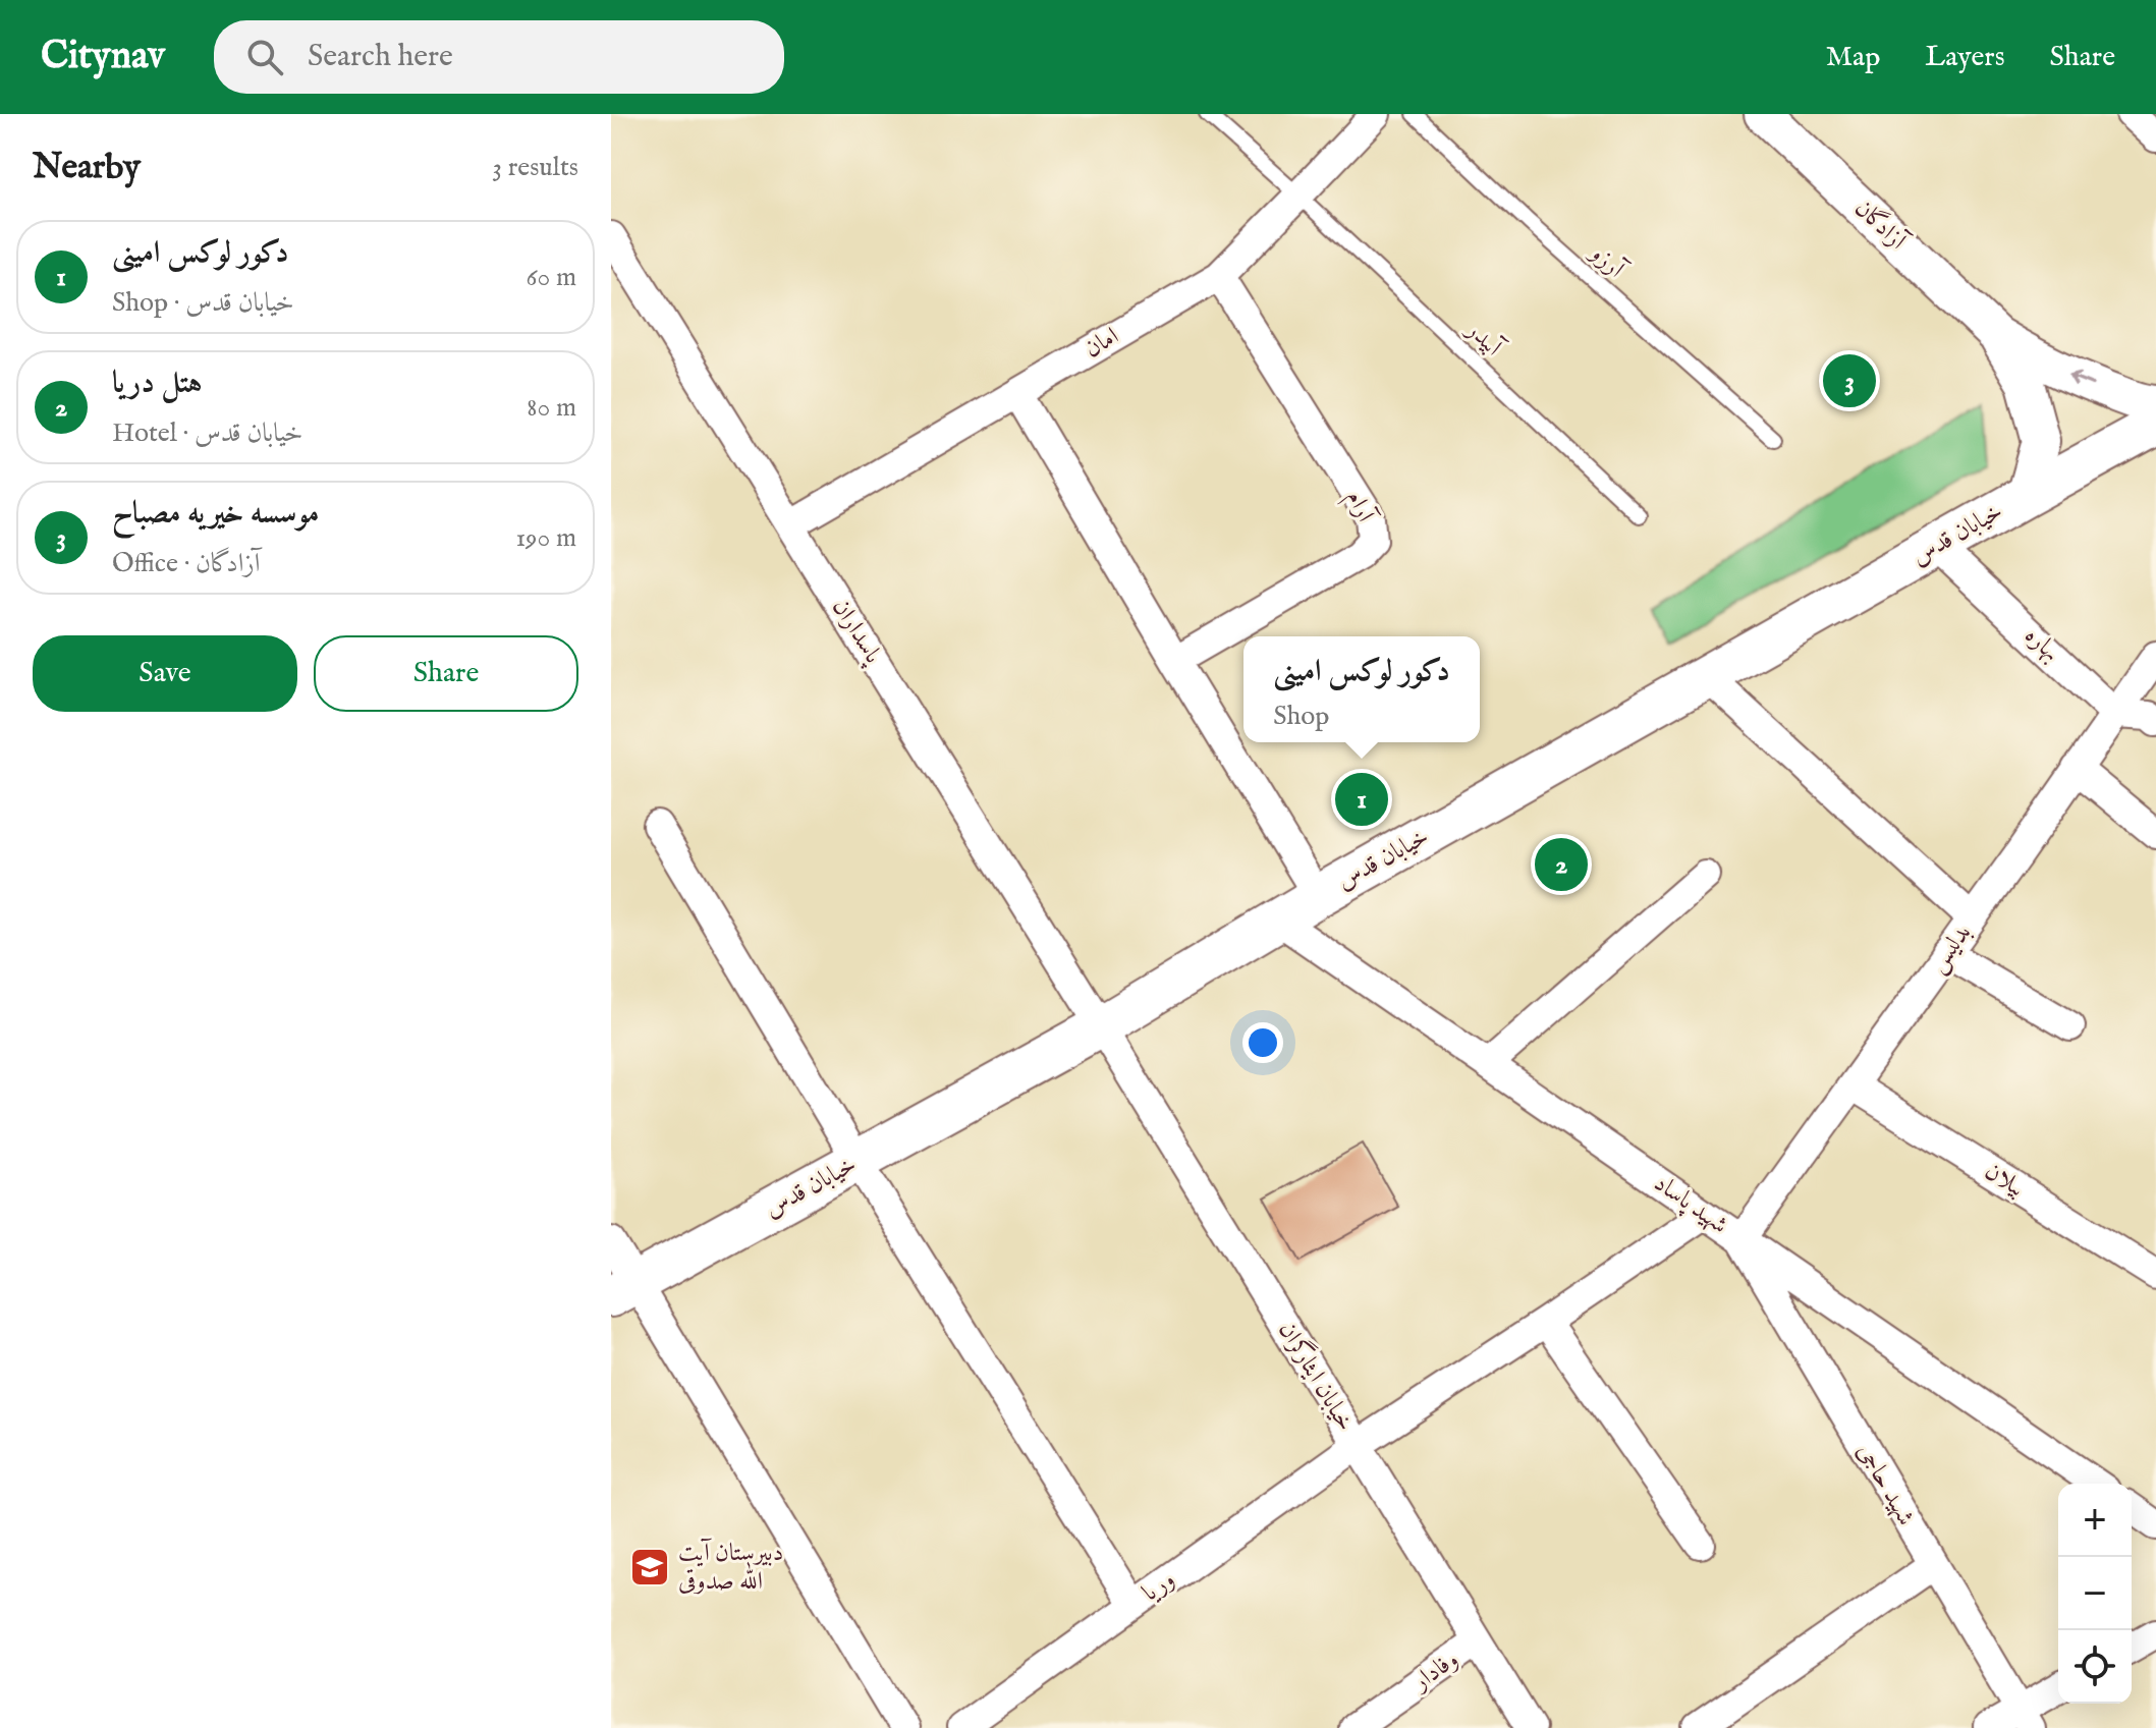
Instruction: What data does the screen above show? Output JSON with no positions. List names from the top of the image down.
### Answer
{
  "streets": {
    "main road": ["خیابان قدس"],
    "street": [
      "آزادگان",
      "امان",
      "آرام",
      "پاسداران",
      "بهاره",
      "بدلیس",
      "بیلان",
      "شهید پاساد",
      "خیابان ایثارگران",
      "شهید حاجی",
      "وریا",
      "وفادار"
    ],
    "lane": ["آرزو", "آبیدر"]
  },
  "crossings": [
    ["آبیدر", "امان"],
    ["امان", "آرام"],
    ["امان", "پاسداران"],
    ["خیابان قدس", "پاسداران"],
    ["خیابان قدس", "بهاره"],
    ["خیابان قدس", "شهید پاساد"],
    ["خیابان قدس", "خیابان ایثارگران"],
    ["پاسداران", "خیابان ایثارگران"],
    ["بهاره", "بدلیس"],
    ["بدلیس", "بیلان"],
    ["بدلیس", "شهید پاساد"],
    ["بدلیس", "شهید حاجی"],
    ["شهید پاساد", "شهید حاجی"],
    ["شهید پاساد", "وریا"],
    ["خیابان ایثارگران", "وریا"],
    ["خیابان ایثارگران", "وفادار"]
  ],
  "places": {
    "school or university": ["دبیرستان آیت الله صدوقی"]
  },
  "page": {
    "header": "Citynav",
    "search": "Search here",
    "nav": ["Map", "Layers", "Share"],
    "heading": ["Nearby", "3 results"],
    "list": [
      {
        "mark": "1",
        "name": "دکور لوکس امینی",
        "note": "Shop · خیابان قدس",
        "value": "60 m"
      },
      {
        "mark": "2",
        "name": "هتل دریا",
        "note": "Hotel · خیابان قدس",
        "value": "80 m"
      },
      {
        "mark": "3",
        "name": "موسسه خیریه مصباح",
        "note": "Office · آزادگان",
        "value": "190 m"
      }
    ],
    "pins": ["3", "1", "2"],
    "buttons": ["Save", "Share"],
    "popup": ["دکور لوکس امینی", "Shop"],
    "map_buttons": ["+", "−"]
  }
}
